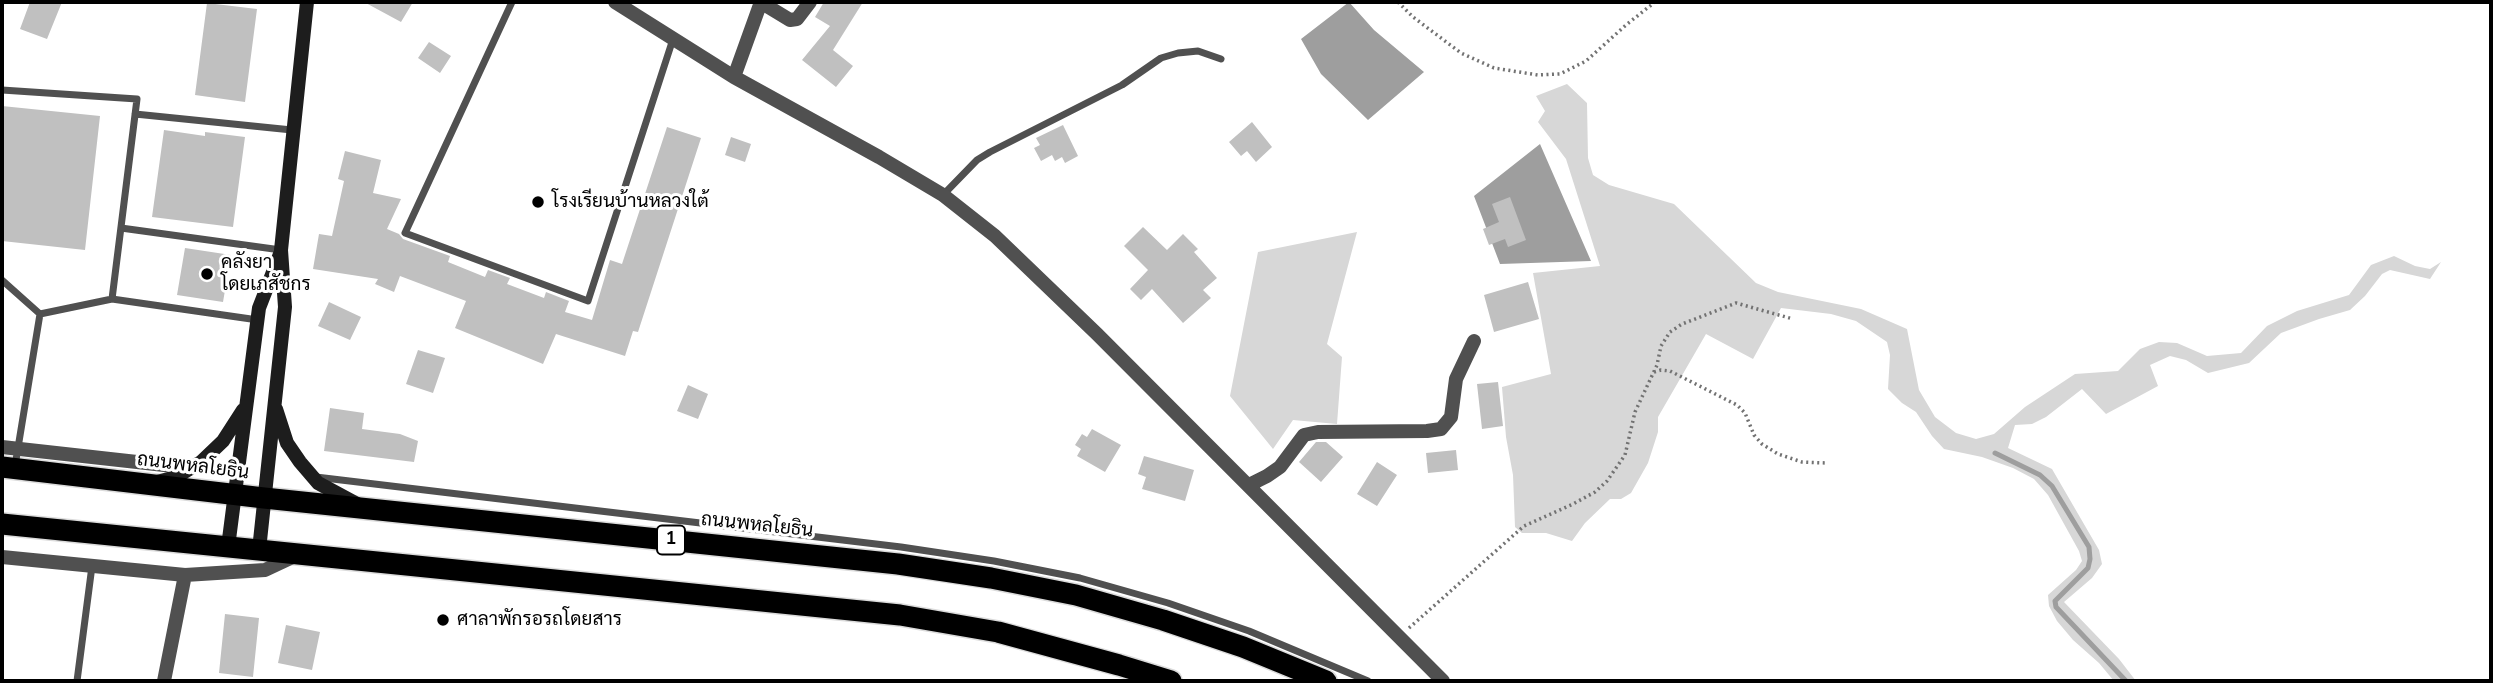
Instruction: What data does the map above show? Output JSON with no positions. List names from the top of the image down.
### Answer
{
  "streets": {
    "highway": ["ถนนพหลโยธิน", "1"]
  },
  "places": ["โรงเรียนบ้านหลวงใต้", "คลังยา โดยเภสัชกร", "ศาลาพักรอรถโดยสาร"]
}
